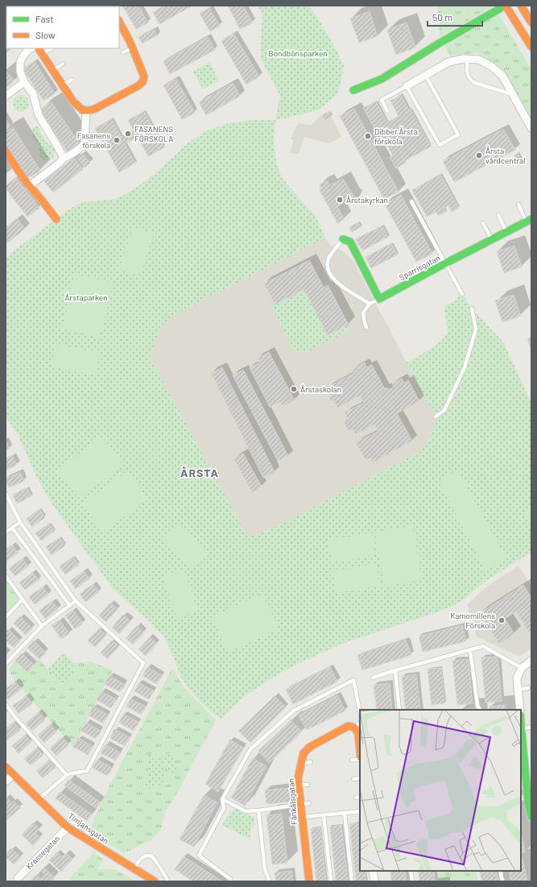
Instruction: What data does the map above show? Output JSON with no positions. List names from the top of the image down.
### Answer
{
  "streets": {
    "street": [
      "Sparrisgatan",
      "Fänkålsgatan",
      "Timjansgatan",
      "Krassegatan"
    ]
  },
  "crossings": [
    ["Timjansgatan", "Krassegatan"]
  ],
  "districts": ["ÅRSTA"],
  "parks": ["Bondbönsparken", "Årstaparken"],
  "places": [
    "FASANENS FÖRSKOLA",
    "Dibber Årsta förskola",
    "Fasanens förskola",
    "Årsta vårdcentral",
    "Årstakyrkan",
    "Årstaskolan",
    "Kamomillens Förskola"
  ],
  "legend": ["Fast", "Slow"],
  "scale_bar": "50 m"
}
